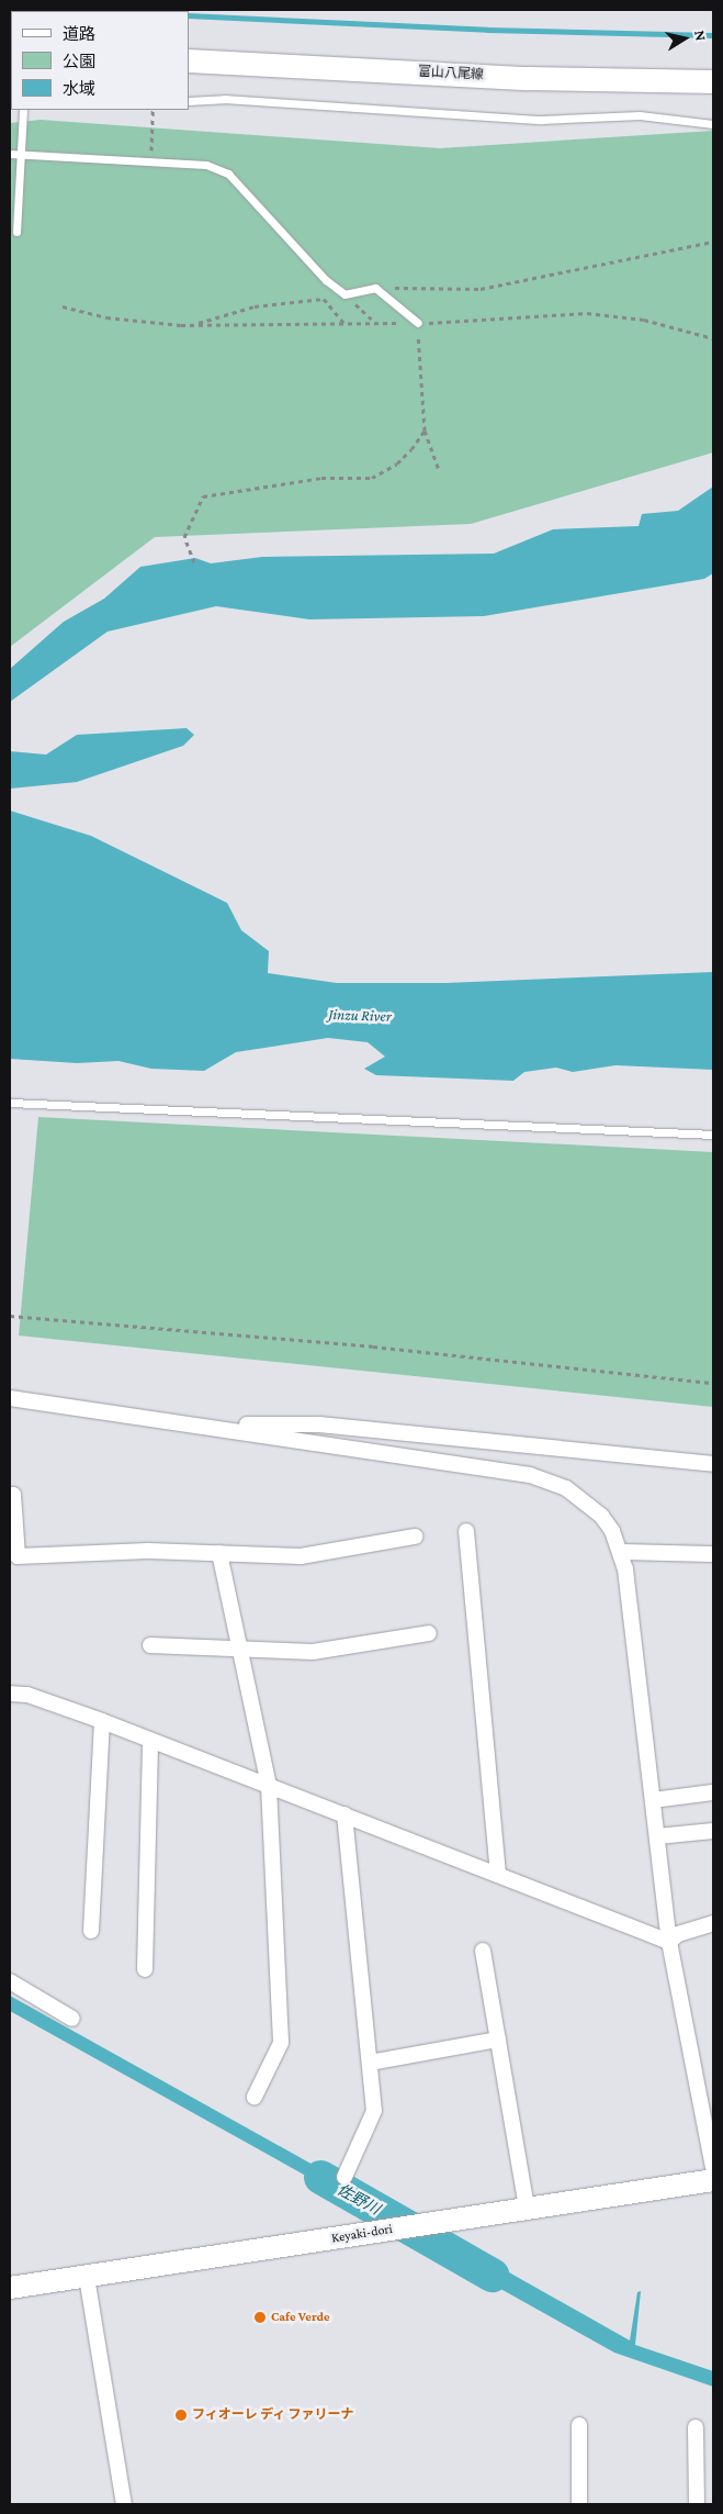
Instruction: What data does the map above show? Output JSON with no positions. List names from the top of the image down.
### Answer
{
  "streets": {
    "main road": ["富山八尾線"],
    "street": ["Keyaki-dori"]
  },
  "water": ["Jinzu River", "佐野川"],
  "places": ["Cafe Verde", "フィオーレ ディ ファリーナ"],
  "legend": ["道路", "公園", "水域"],
  "north": "right"
}
